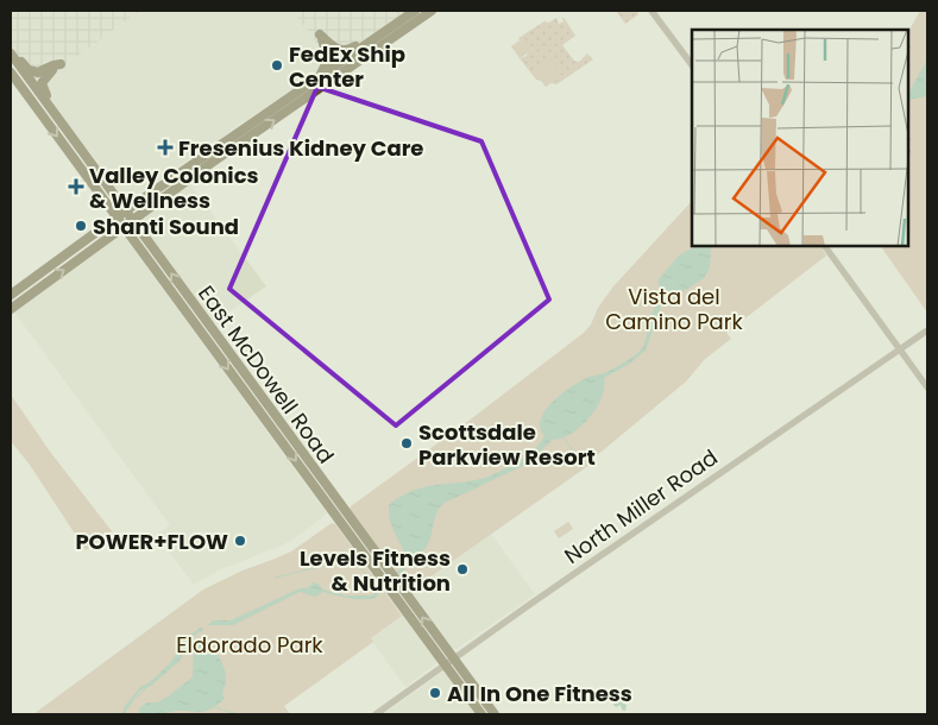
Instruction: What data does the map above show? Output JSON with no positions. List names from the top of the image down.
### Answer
{
  "streets": {
    "main road": ["East McDowell Road"],
    "street": ["North Miller Road"]
  },
  "crossings": [
    ["East McDowell Road", "North Miller Road"]
  ],
  "parks": ["Vista del Camino Park", "Eldorado Park"],
  "places": {
    "other": [
      "FedEx Ship Center",
      "Shanti Sound",
      "Scottsdale Parkview Resort",
      "POWER+FLOW",
      "Levels Fitness & Nutrition",
      "All In One Fitness"
    ],
    "health": ["Fresenius Kidney Care", "Valley Colonics & Wellness"]
  }
}
